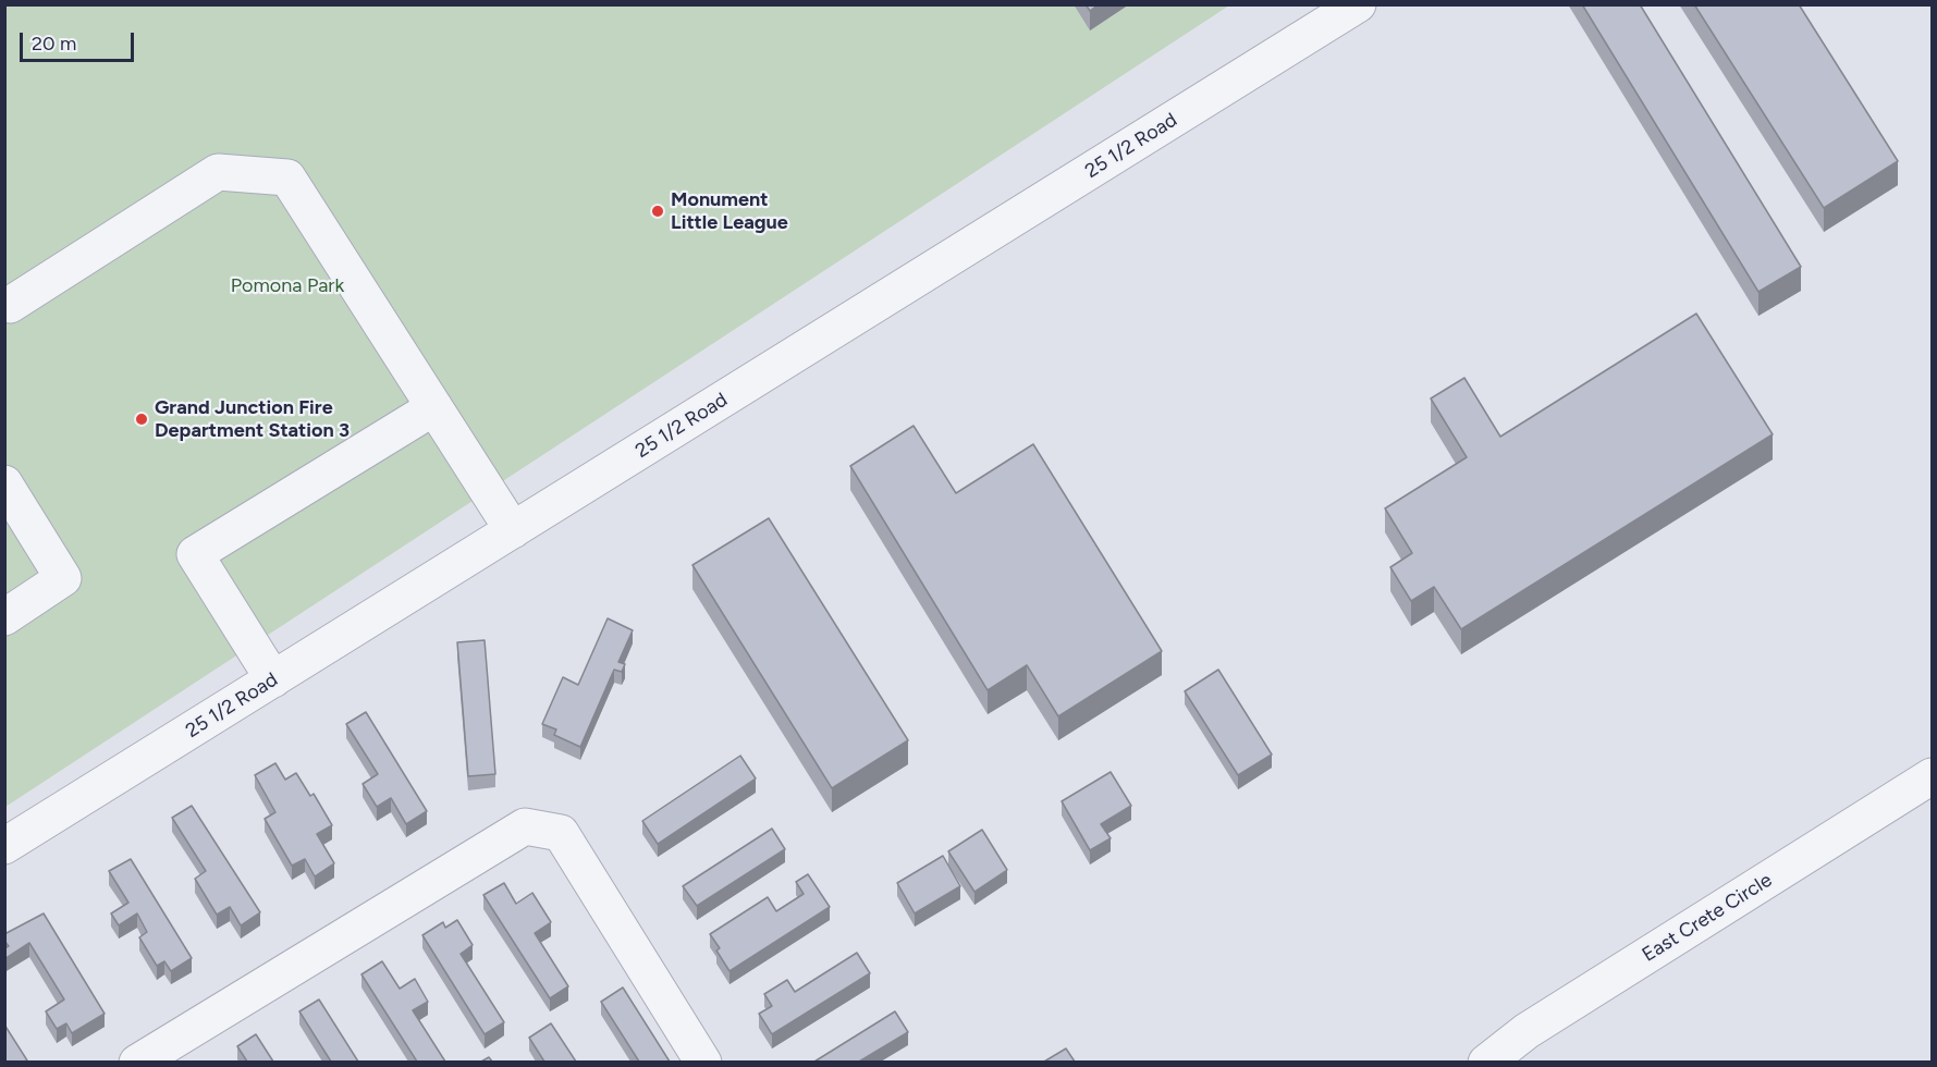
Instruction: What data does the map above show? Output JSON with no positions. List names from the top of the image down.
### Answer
{
  "streets": {
    "street": ["25 1/2 Road", "East Crete Circle"]
  },
  "parks": ["Pomona Park"],
  "places": ["Monument Little League", "Grand Junction Fire Department Station 3"],
  "scale_bar": "20 m"
}
